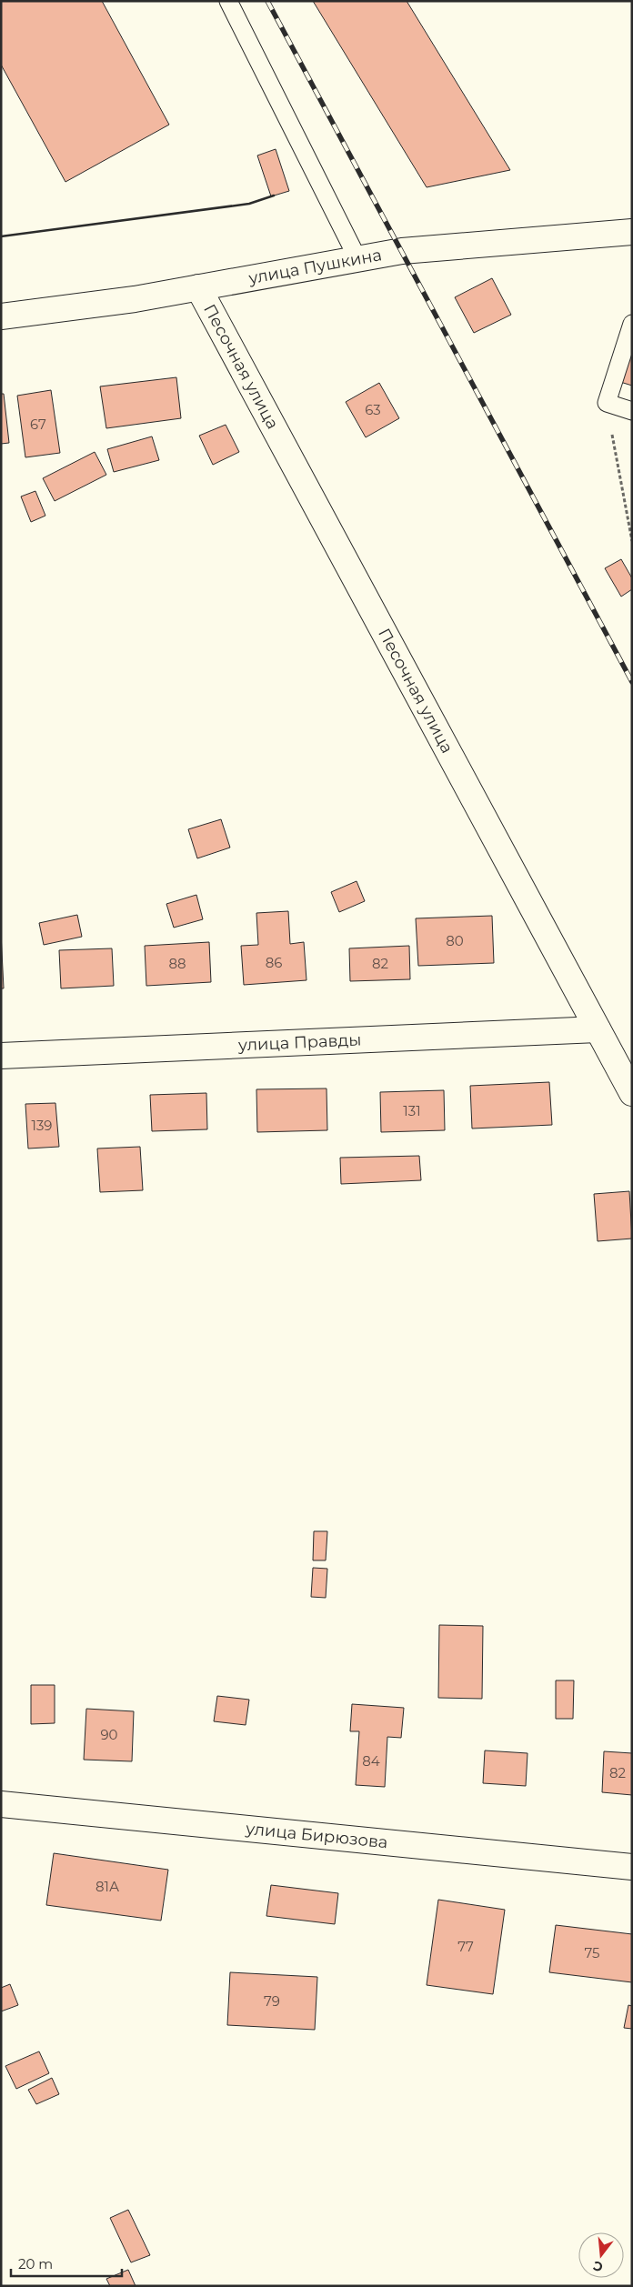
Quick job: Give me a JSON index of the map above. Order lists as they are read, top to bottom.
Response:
{
  "streets": {
    "street": [
      "улица Пушкина",
      "Песочная улица",
      "улица Правды",
      "улица Бирюзова"
    ]
  },
  "crossings": [
    ["улица Пушкина", "Песочная улица"],
    ["Песочная улица", "улица Правды"]
  ],
  "house_numbers": [
    "63",
    "67",
    "80",
    "86",
    "88",
    "82",
    "131",
    "139",
    "90",
    "84",
    "82",
    "81А",
    "77",
    "75",
    "79"
  ],
  "scale_bar": "20 m",
  "north": "bottom"
}
